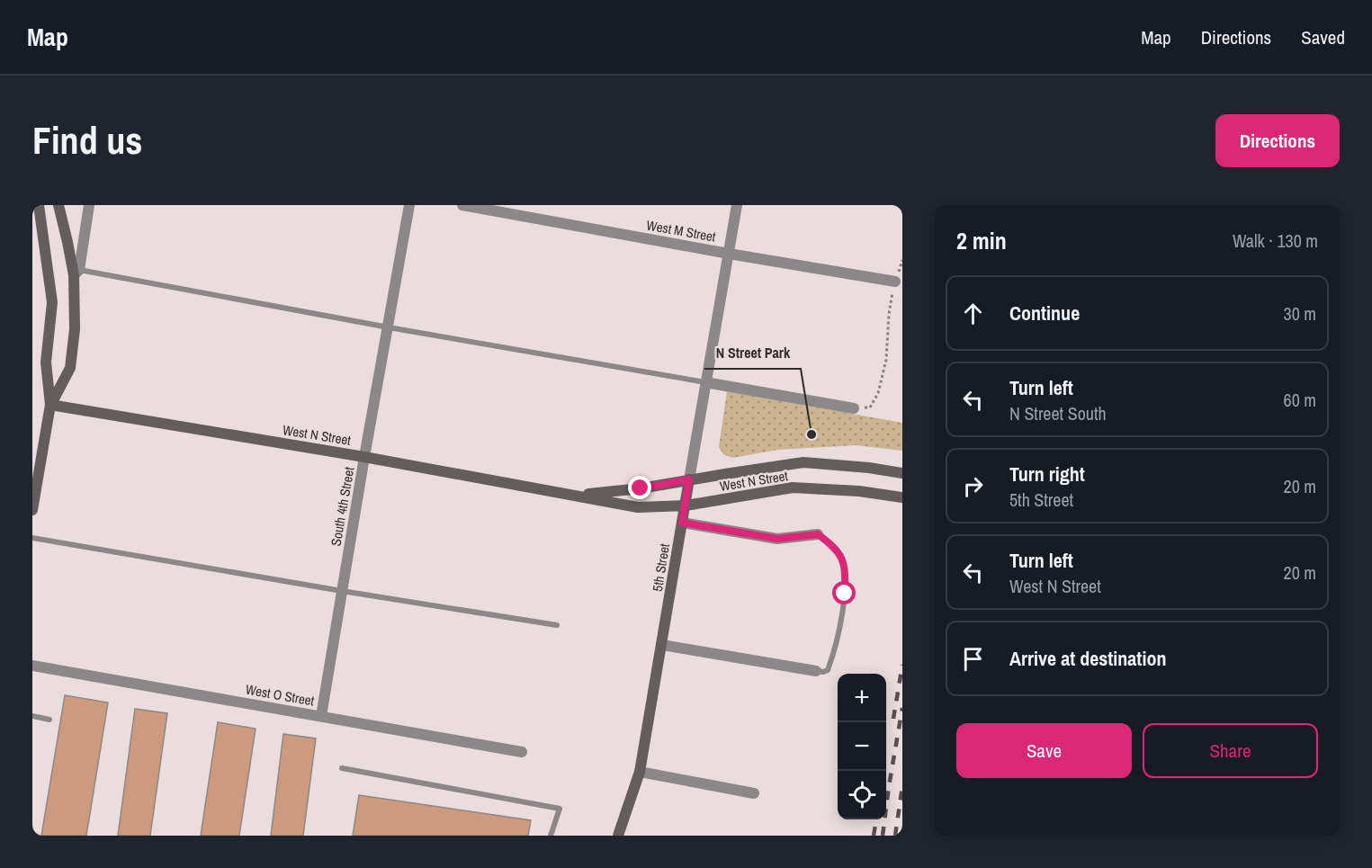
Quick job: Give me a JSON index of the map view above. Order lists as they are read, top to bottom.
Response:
{
  "streets": {
    "street": [
      "West M Street",
      "West N Street",
      "South 4th Street",
      "5th Street",
      "West O Street"
    ]
  },
  "crossings": [
    ["West M Street", "5th Street"],
    ["West N Street", "South 4th Street"],
    ["West N Street", "5th Street"],
    ["South 4th Street", "West O Street"]
  ],
  "places": ["N Street Park"],
  "page": {
    "header": "Map",
    "nav": ["Map", "Directions", "Saved"],
    "buttons": [
      "Directions",
      ["Save", "Share"]
    ],
    "title": "Find us",
    "heading": ["2 min", "Walk · 130 m"],
    "list": [
      ["Continue", "30 m"],
      ["Turn left", "N Street South", "60 m"],
      ["Turn right", "5th Street", "20 m"],
      ["Turn left", "West N Street", "20 m"],
      "Arrive at destination"
    ],
    "map_buttons": ["+", "−"]
  }
}
